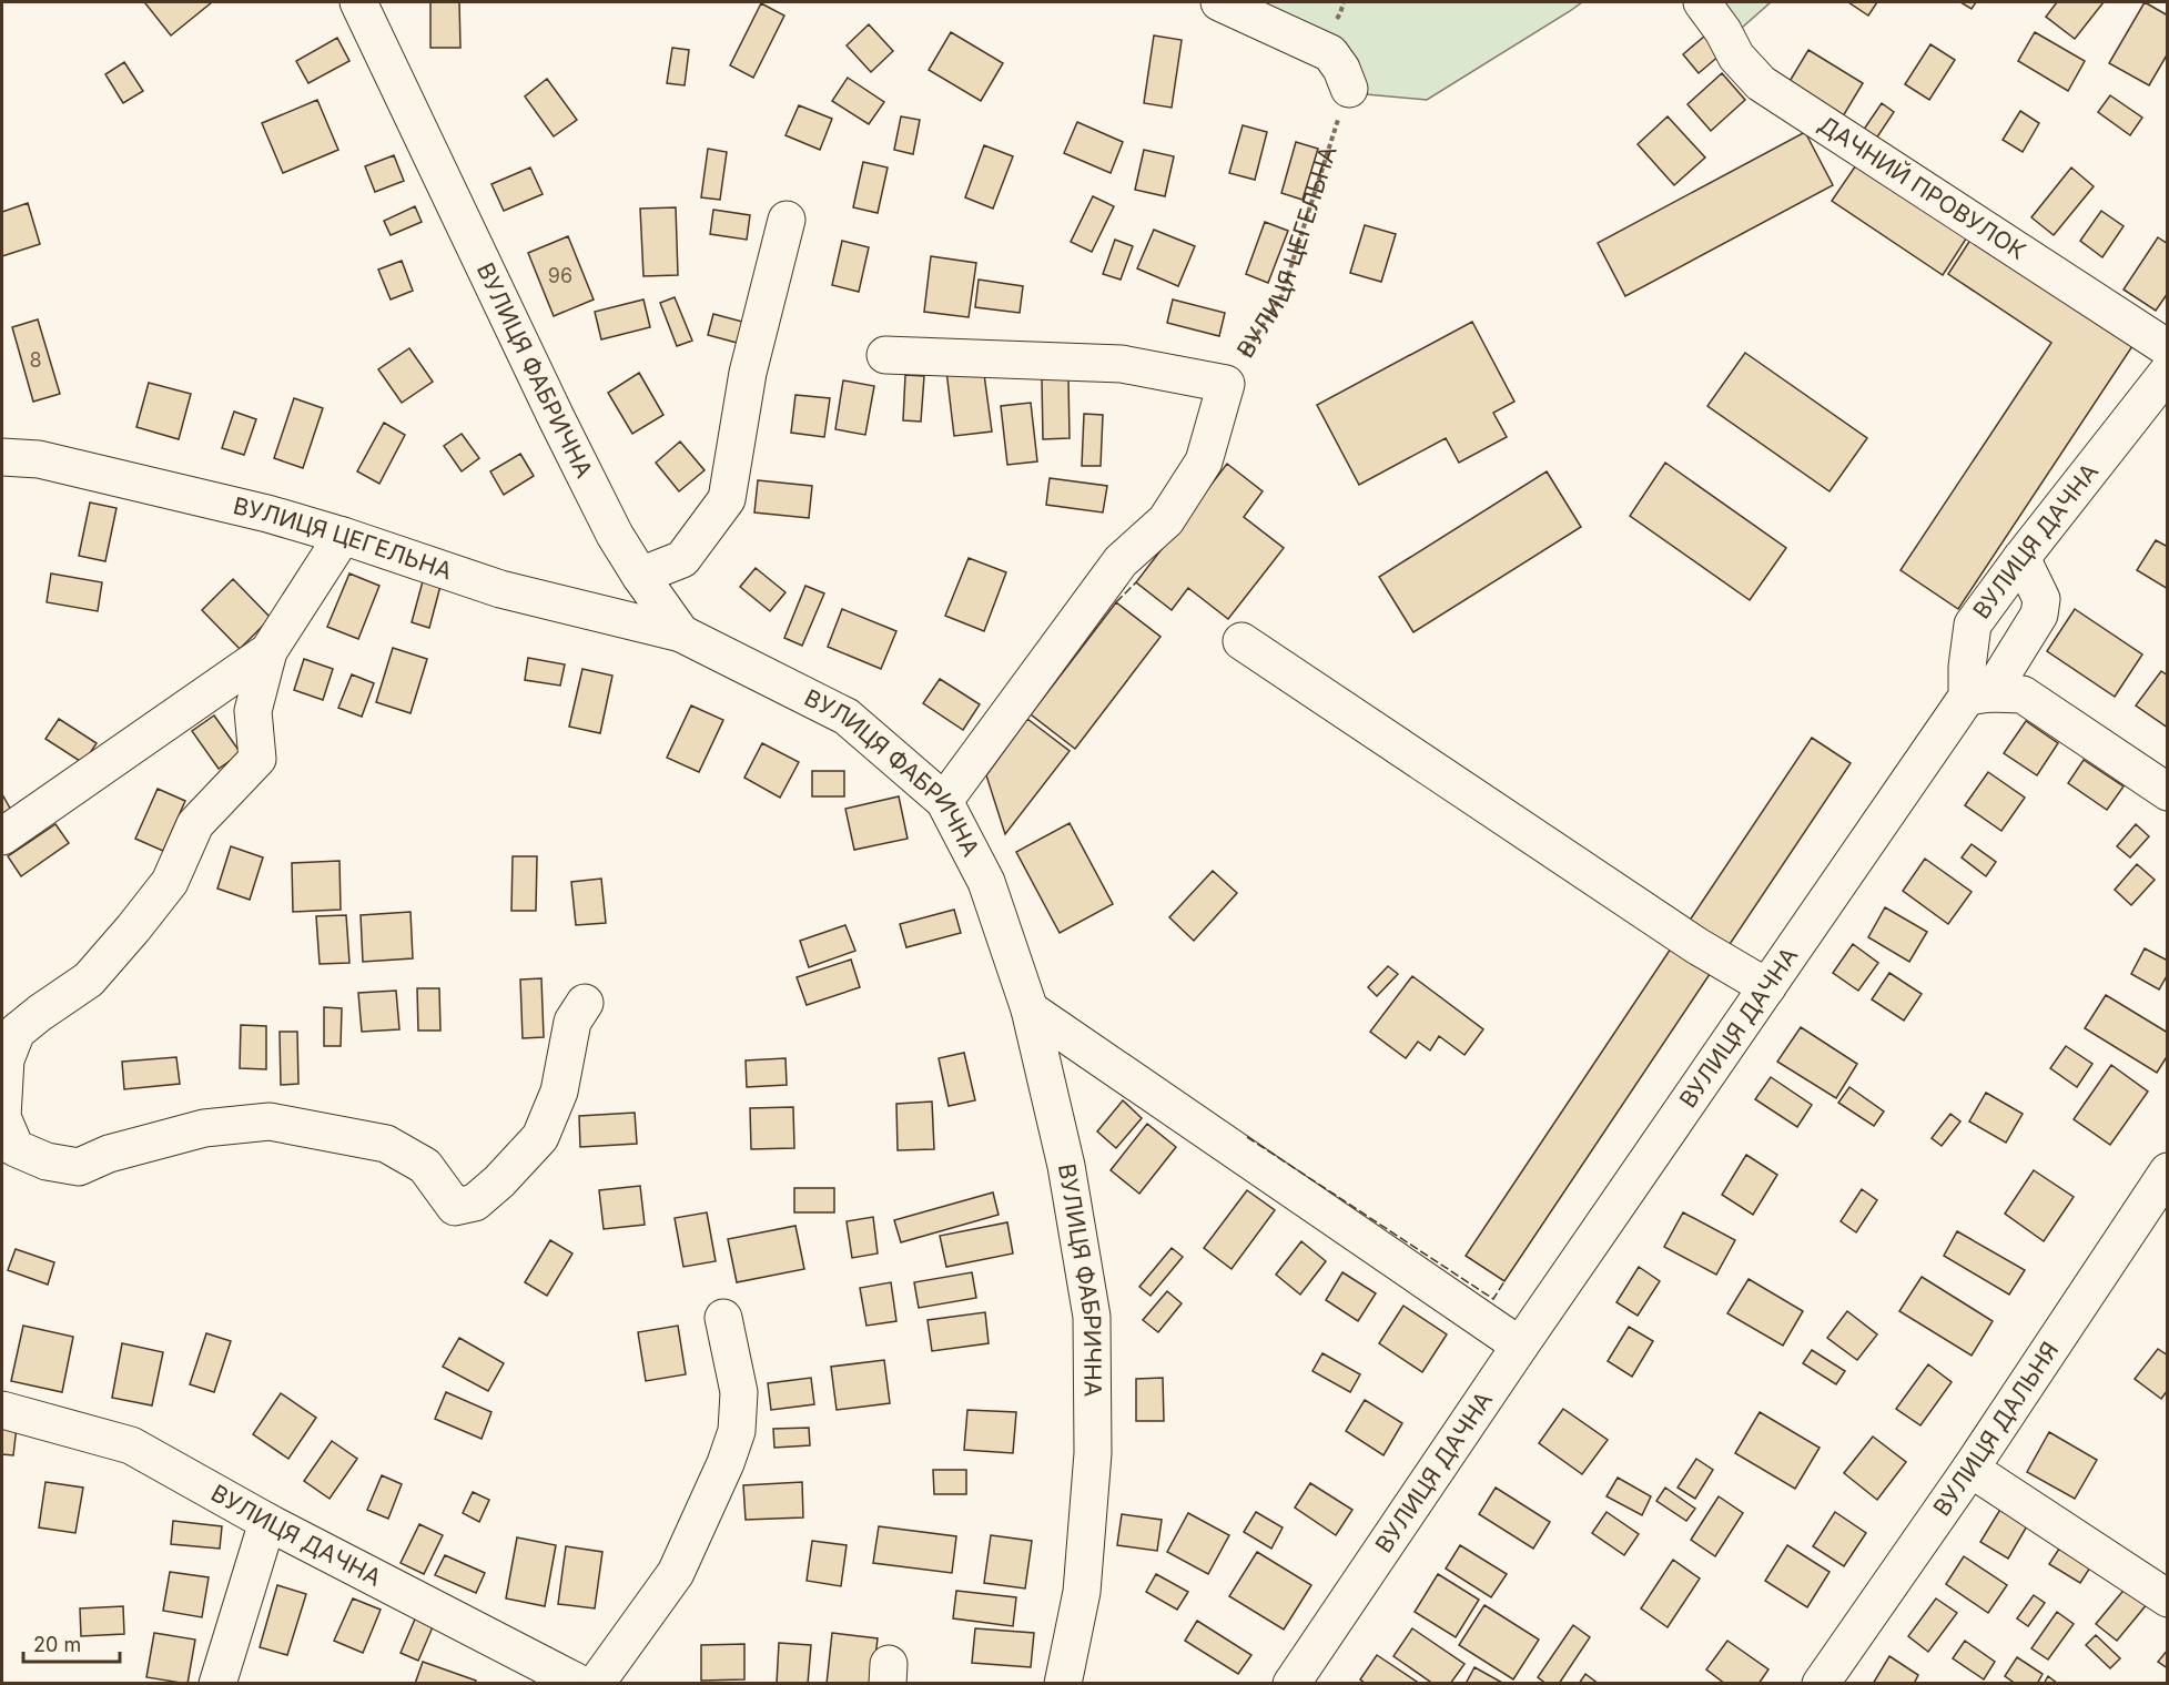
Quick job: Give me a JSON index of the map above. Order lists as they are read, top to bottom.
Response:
{
  "streets": {
    "street": [
      "ДАЧНИЙ ПРОВУЛОК",
      "ВУЛИЦЯ ЦЕГЕЛЬНА",
      "ВУЛИЦЯ ФАБРИЧНА",
      "ВУЛИЦЯ ДАЧНА",
      "ВУЛИЦЯ ДАЛЬНЯ"
    ]
  },
  "crossings": [
    ["ВУЛИЦЯ ЦЕГЕЛЬНА", "ВУЛИЦЯ ФАБРИЧНА"]
  ],
  "house_numbers": ["96", "8"],
  "scale_bar": "20 m"
}
